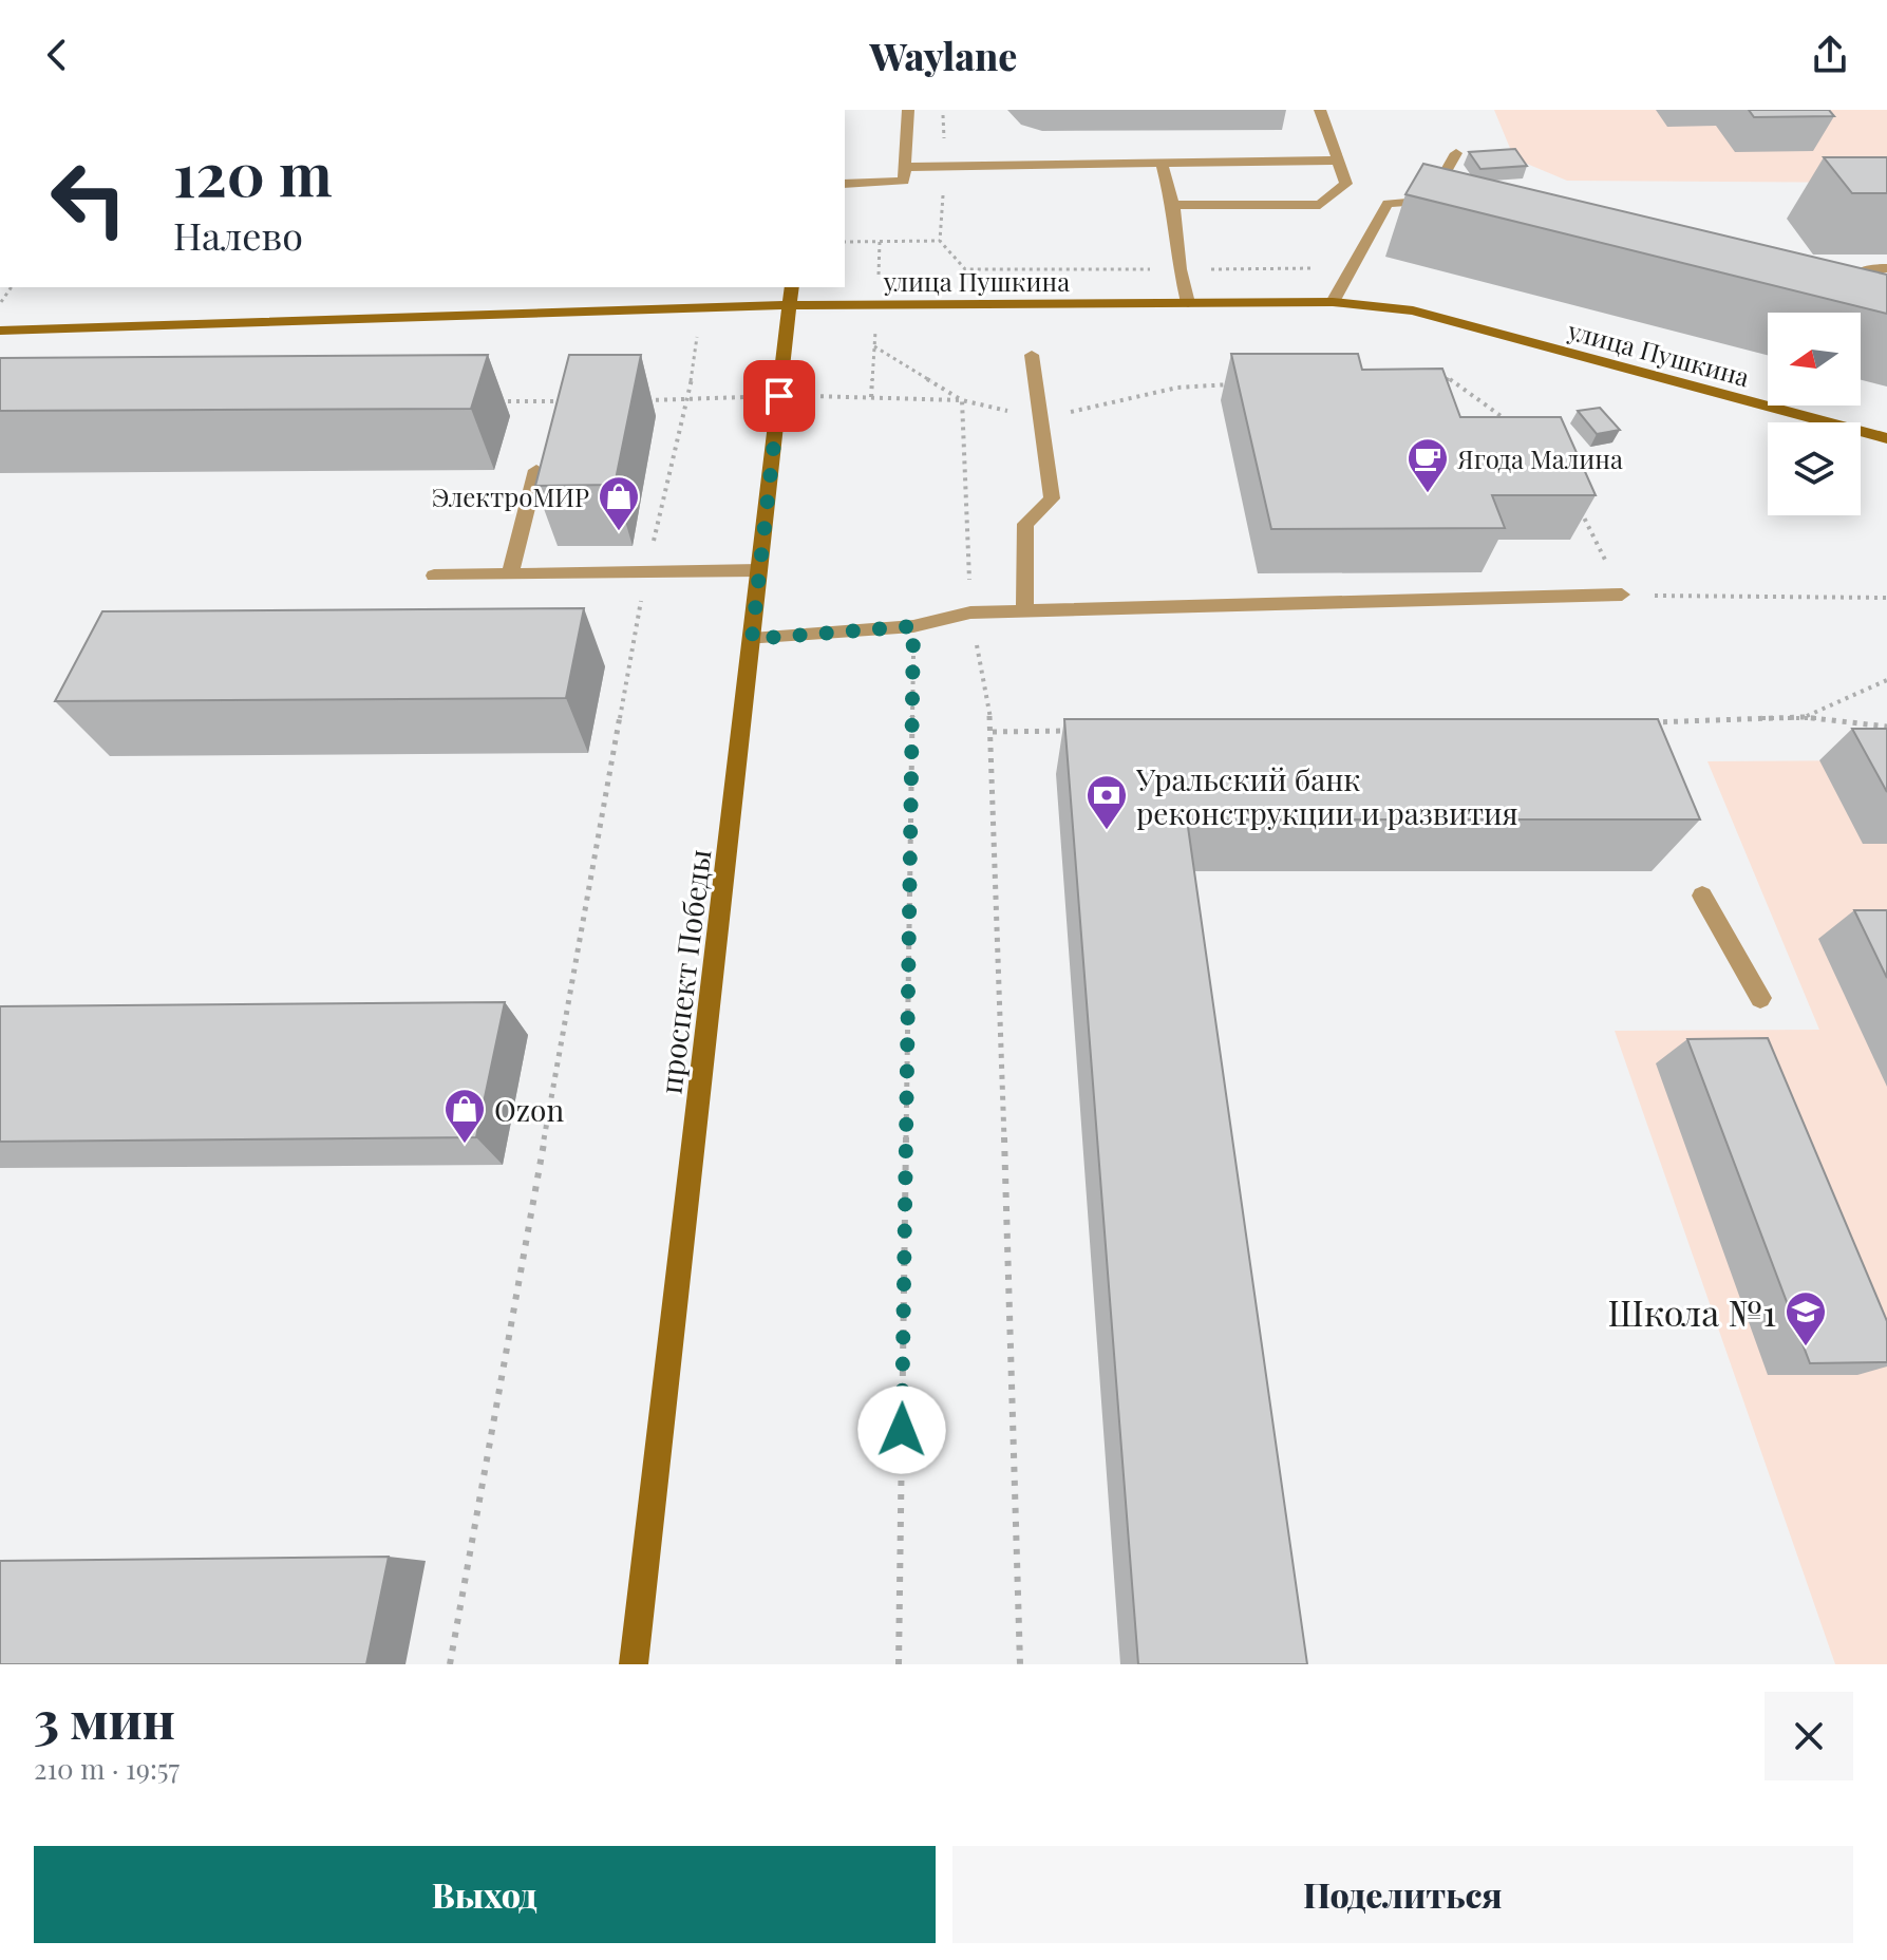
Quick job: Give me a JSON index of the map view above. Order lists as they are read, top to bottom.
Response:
{
  "streets": {
    "street": ["улица Пушкина", "проспект Победы"]
  },
  "crossings": [
    ["улица Пушкина", "проспект Победы"]
  ],
  "places": {
    "cafe": ["Ягода Малина"],
    "shop": ["ЭлектроМИР", "Ozon"],
    "bank": ["Уральский банк реконструкции и развития"],
    "school or university": ["Школа №1"]
  },
  "north": "left",
  "page": {
    "header": "Waylane",
    "turn": ["120 m", "Налево"],
    "heading": ["3 мин", "210 m · 19:57"],
    "buttons": ["Выход", "Поделиться"]
  }
}
